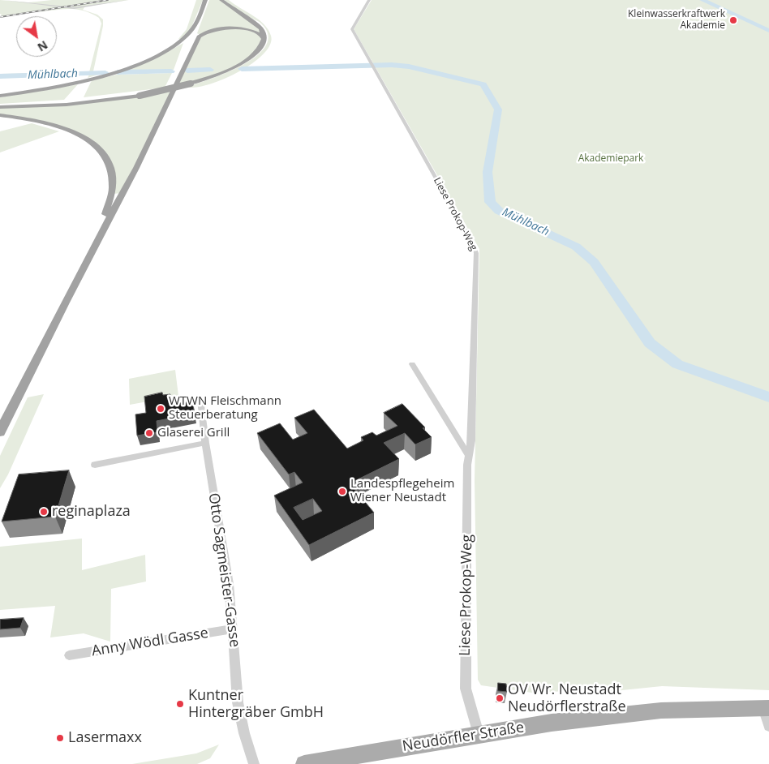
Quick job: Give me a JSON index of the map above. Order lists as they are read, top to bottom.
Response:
{
  "streets": {
    "main road": ["Neudörfler Straße"],
    "street": ["Liese Prokop-Weg", "Otto Sagmeister-Gasse", "Anny Wödl Gasse"]
  },
  "crossings": [
    ["Liese Prokop-Weg", "Neudörfler Straße"],
    ["Otto Sagmeister-Gasse", "Anny Wödl Gasse"]
  ],
  "water": ["Mühlbach"],
  "parks": ["Akademiepark"],
  "places": [
    "Kleinwasserkraftwerk Akademie",
    "WTWN Fleischmann Steuerberatung",
    "Glaserei Grill",
    "Landespflegeheim Wiener Neustadt",
    "reginaplaza",
    "OV Wr. Neustadt Neudörflerstraße",
    "Kuntner Hintergräber GmbH",
    "Lasermaxx"
  ],
  "north": "bottom right"
}
